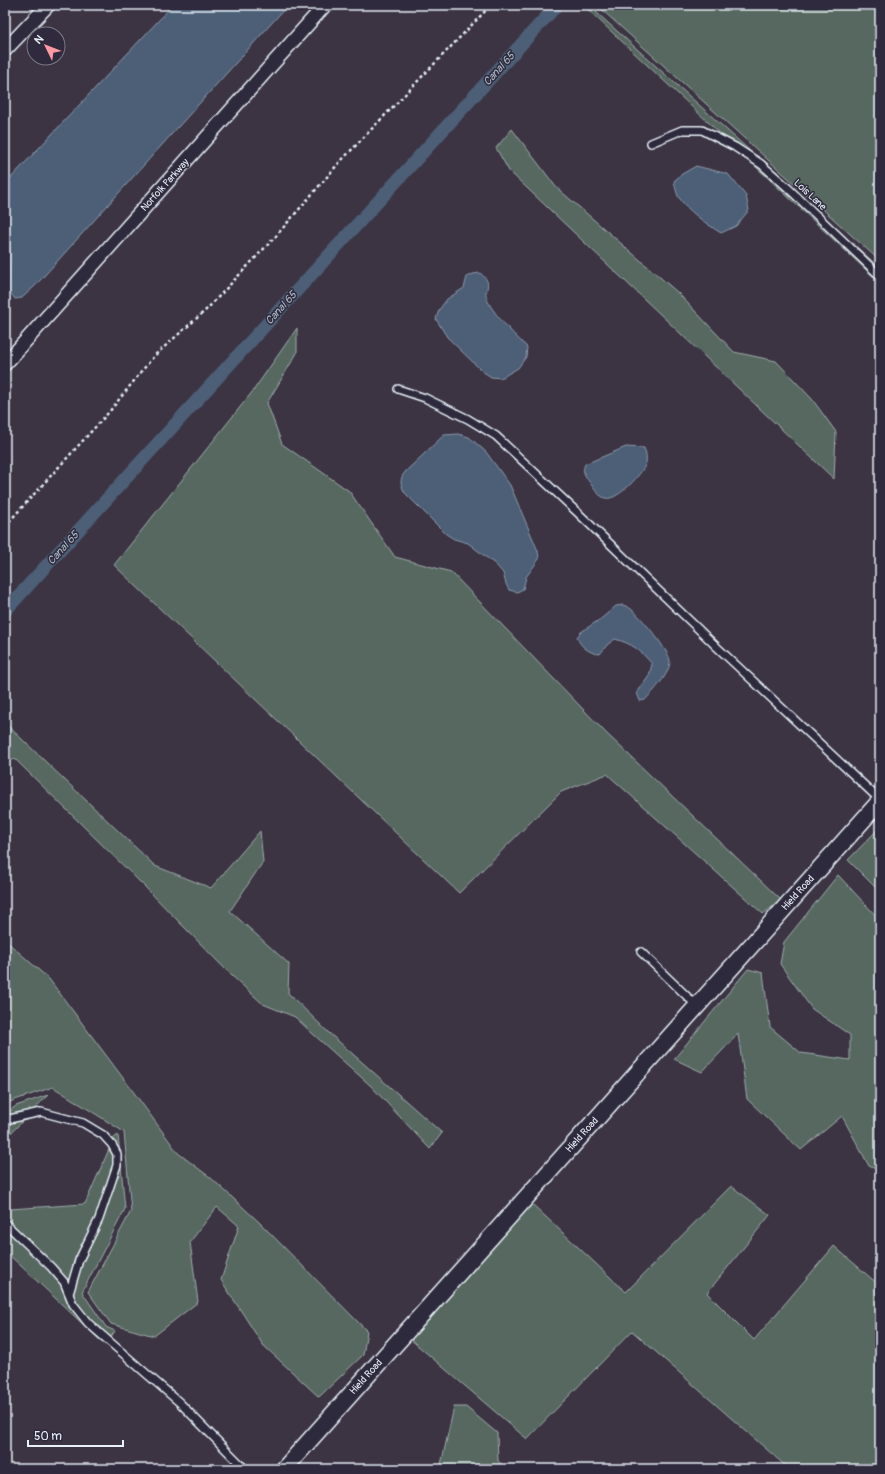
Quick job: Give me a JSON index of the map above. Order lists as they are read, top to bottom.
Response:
{
  "streets": {
    "street": ["Norfolk Parkway", "Hield Road"],
    "lane": ["Lois Lane"]
  },
  "water": ["Canal 65"],
  "scale_bar": "50 m",
  "north": "top left"
}
